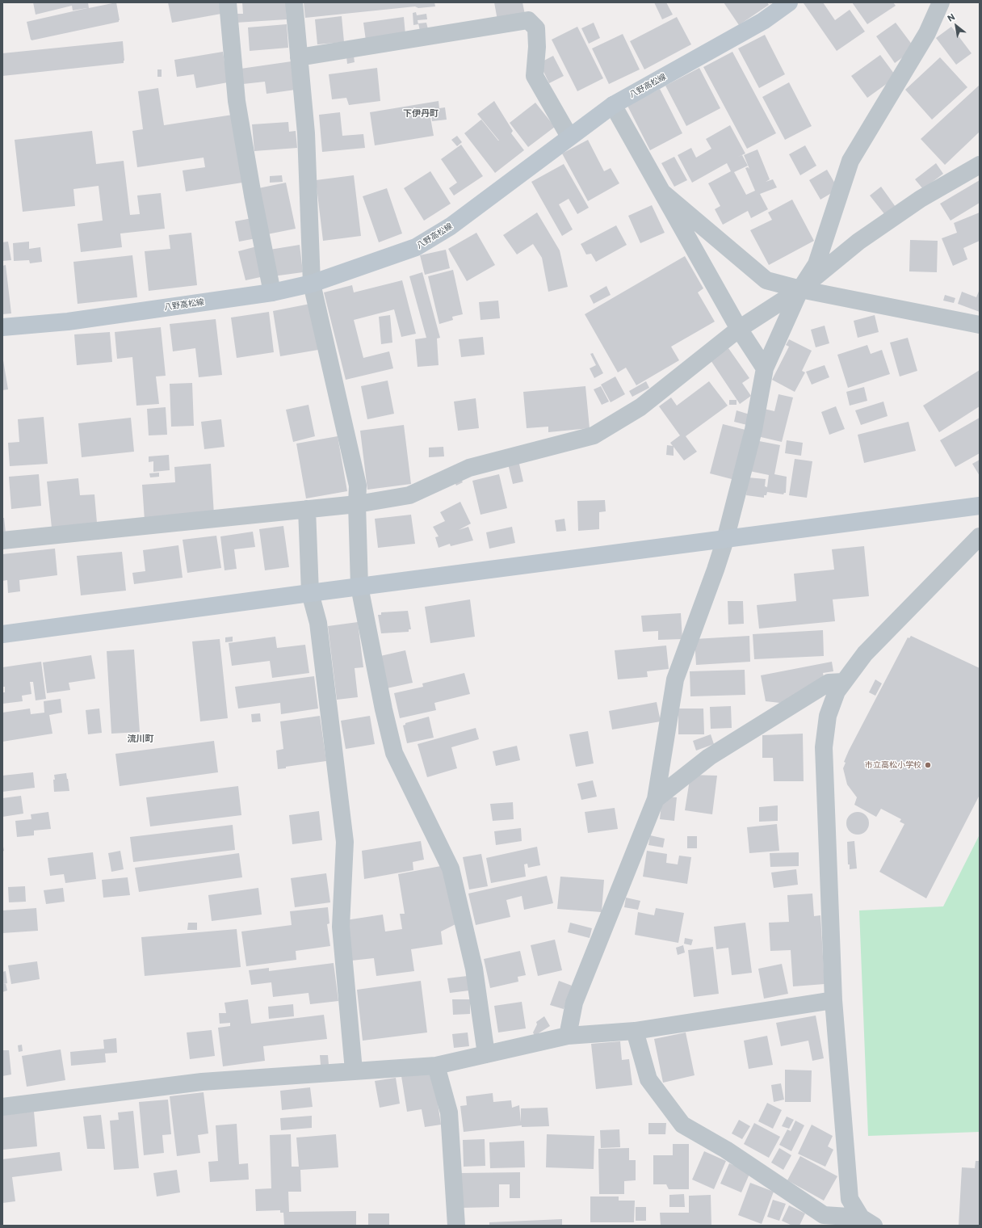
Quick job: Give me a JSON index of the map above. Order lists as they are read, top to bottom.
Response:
{
  "streets": {
    "street": ["八野高松線"]
  },
  "districts": ["下伊丹町", "流川町"],
  "places": ["市立高松小学校"],
  "north": "top left"
}
